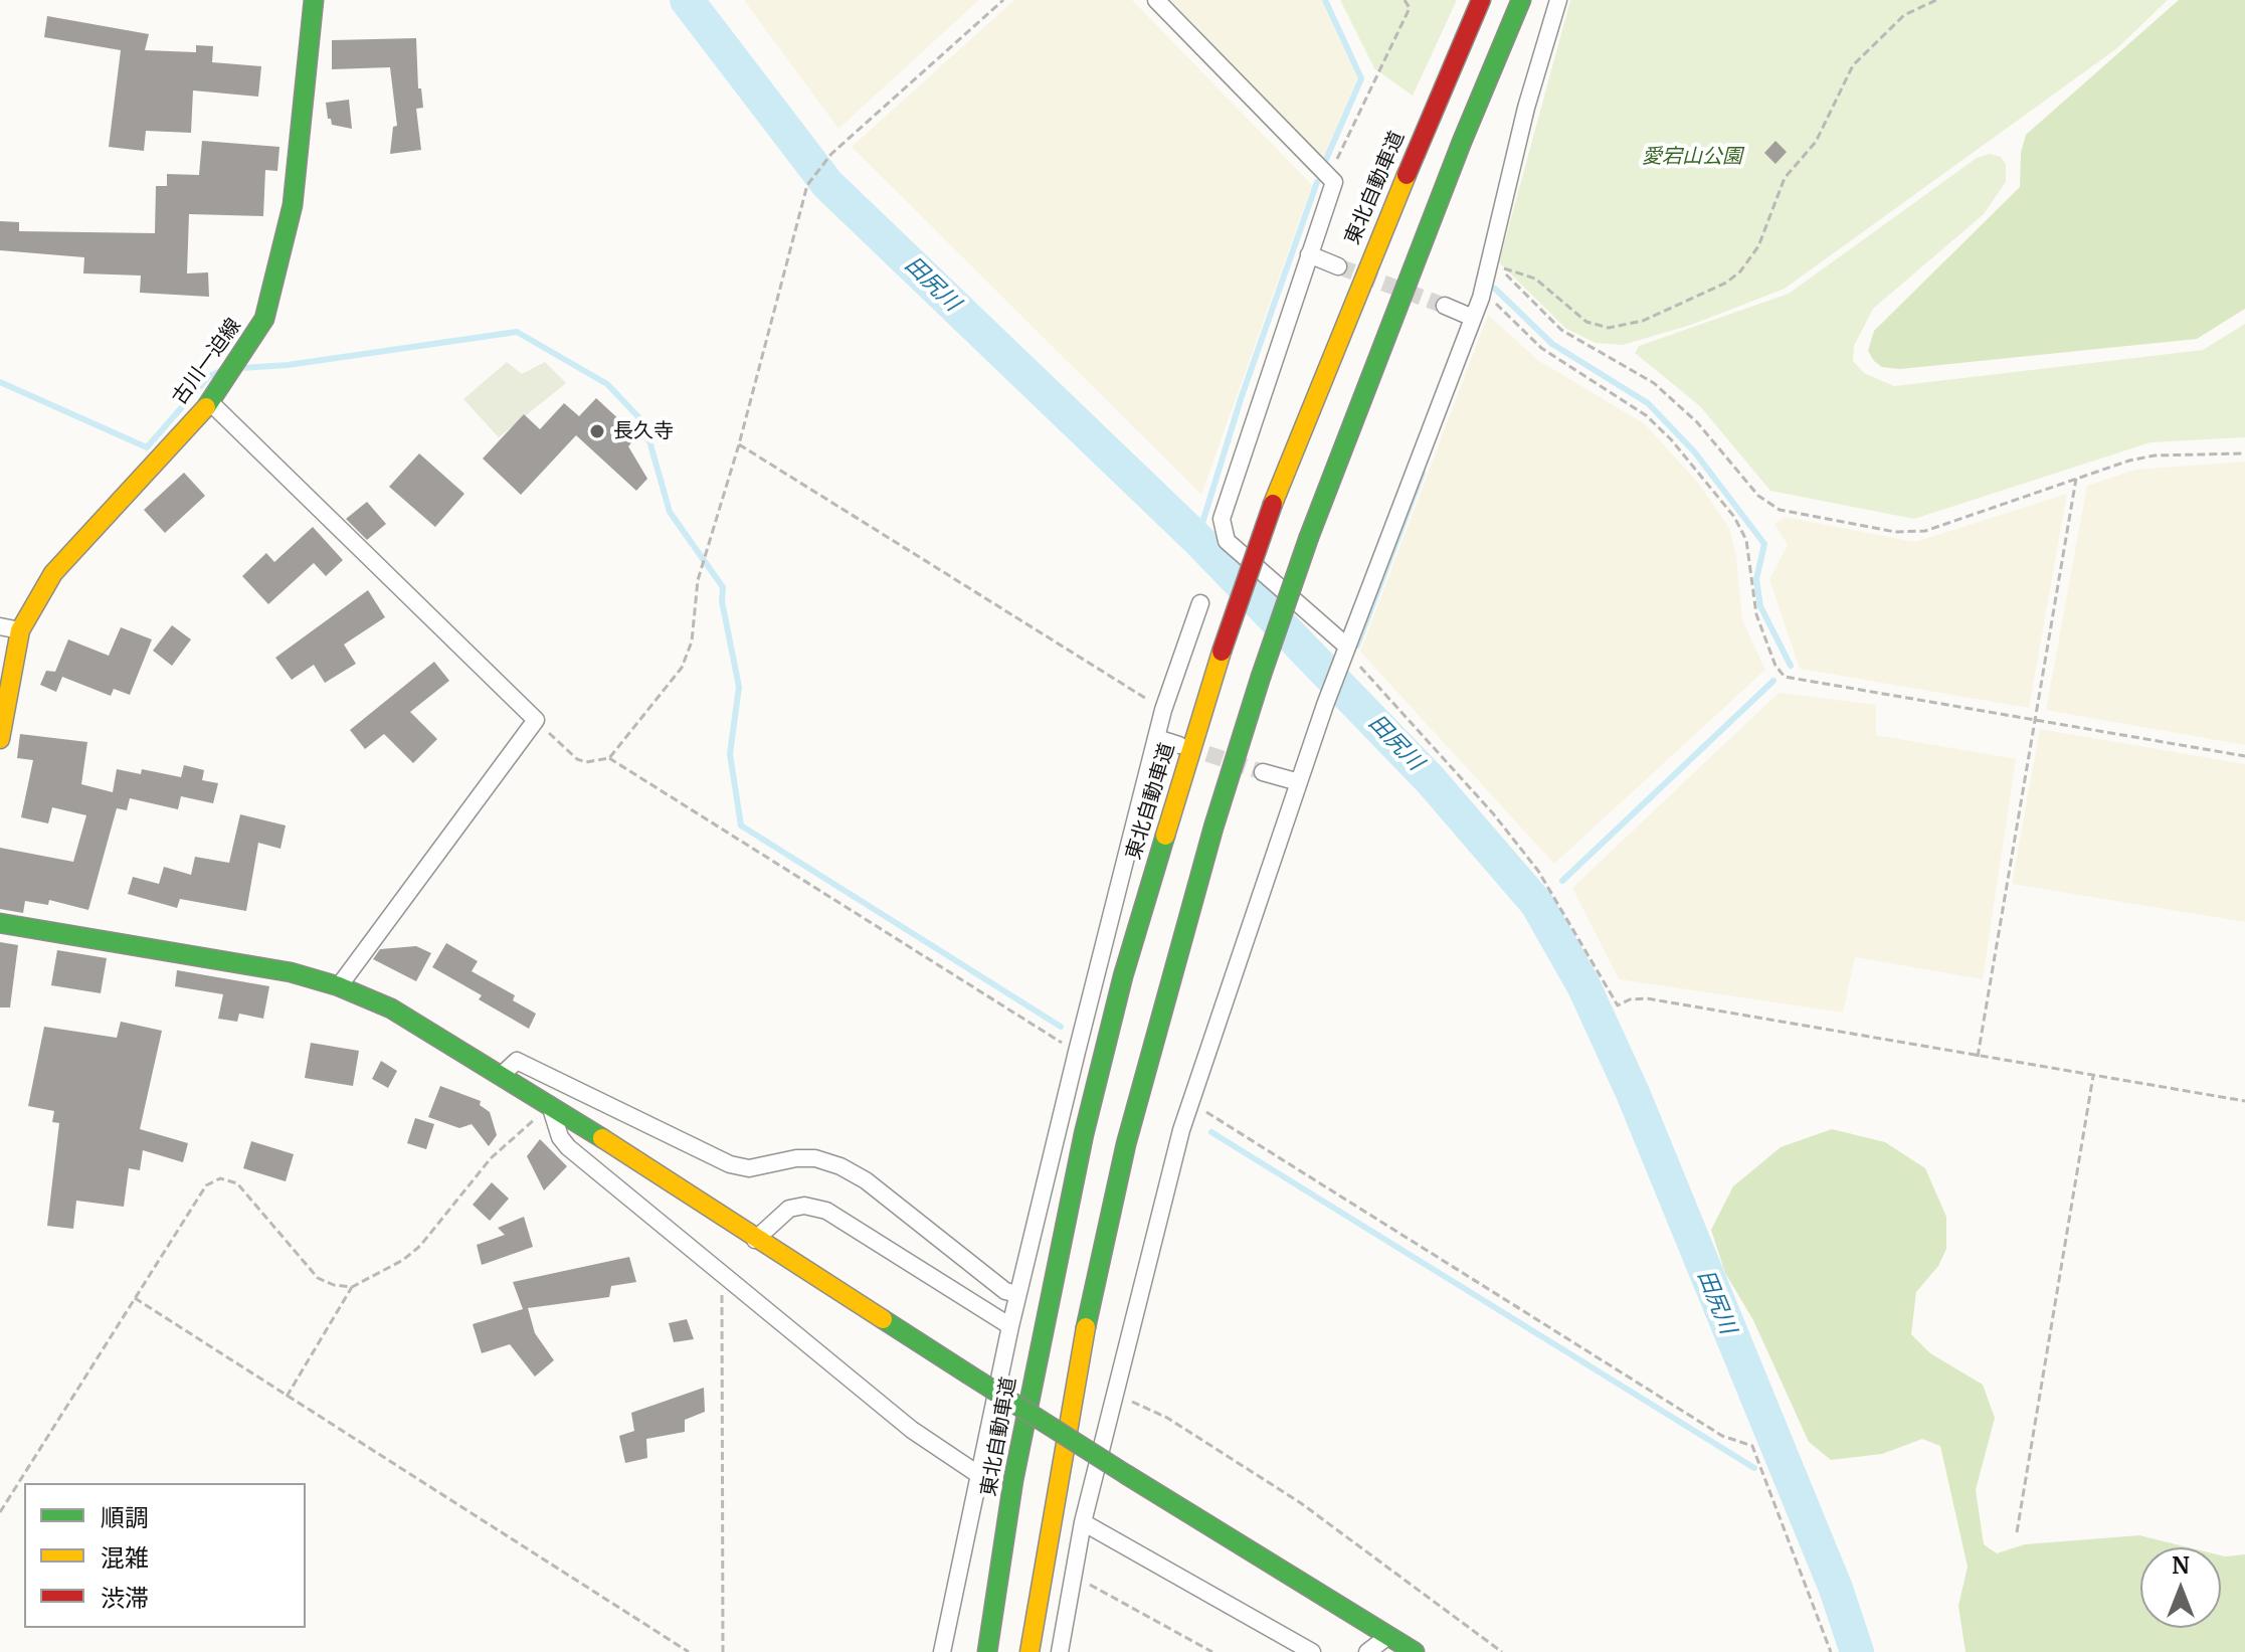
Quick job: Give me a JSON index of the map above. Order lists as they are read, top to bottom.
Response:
{
  "streets": {
    "main road": ["東北自動車道", "古川一迫線"]
  },
  "water": ["田尻川"],
  "parks": ["愛宕山公園"],
  "places": ["長久寺"],
  "legend": ["順調", "混雑", "渋滞"],
  "north": "top"
}
